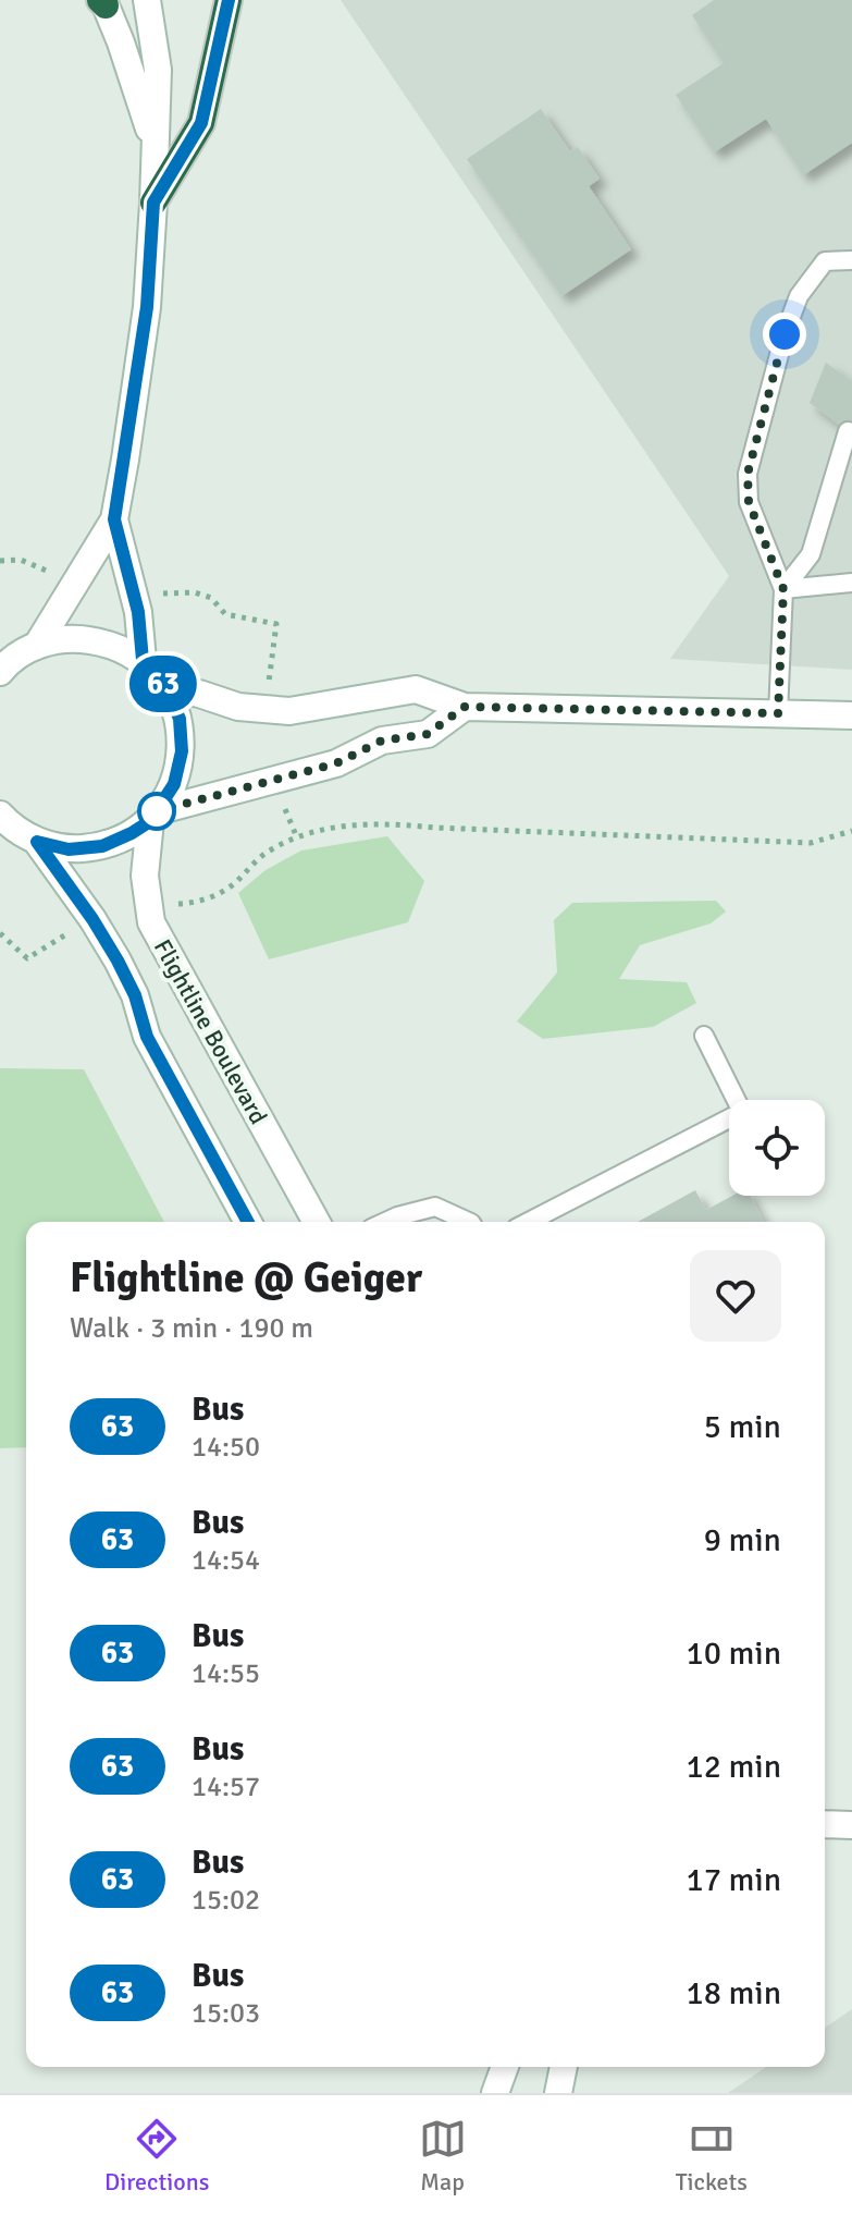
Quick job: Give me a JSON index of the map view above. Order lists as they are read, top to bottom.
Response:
{
  "streets": {
    "main road": ["Flightline Boulevard"]
  },
  "lines": ["bus line 63"],
  "page": {
    "on_map": "63",
    "heading": ["Flightline @ Geiger", "Walk · 3 min · 190 m"],
    "list": [
      {
        "mark": "63",
        "name": "Bus",
        "note": "14:50",
        "value": "5 min"
      },
      {
        "mark": "63",
        "name": "Bus",
        "note": "14:54",
        "value": "9 min"
      },
      {
        "mark": "63",
        "name": "Bus",
        "note": "14:55",
        "value": "10 min"
      },
      {
        "mark": "63",
        "name": "Bus",
        "note": "14:57",
        "value": "12 min"
      },
      {
        "mark": "63",
        "name": "Bus",
        "note": "15:02",
        "value": "17 min"
      },
      {
        "mark": "63",
        "name": "Bus",
        "note": "15:03",
        "value": "18 min"
      }
    ],
    "tabs": ["Directions", "Map", "Tickets"]
  }
}
